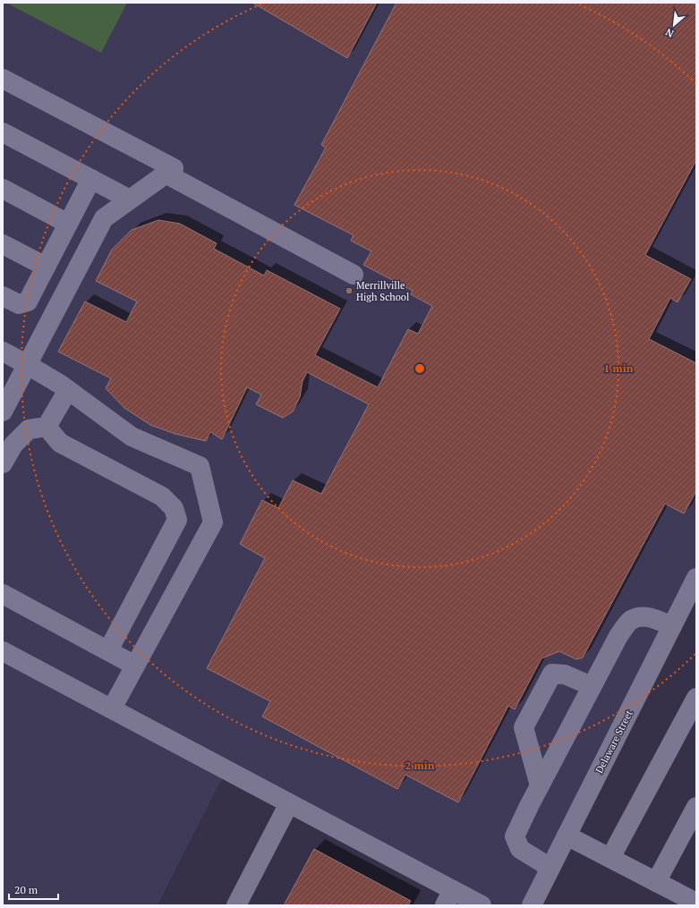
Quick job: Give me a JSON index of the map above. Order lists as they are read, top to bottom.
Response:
{
  "streets": {
    "street": ["Delaware Street"]
  },
  "places": ["Merrillville High School"],
  "scale_bar": "20 m",
  "north": "bottom left",
  "rings": ["1 min", "2 min"]
}
